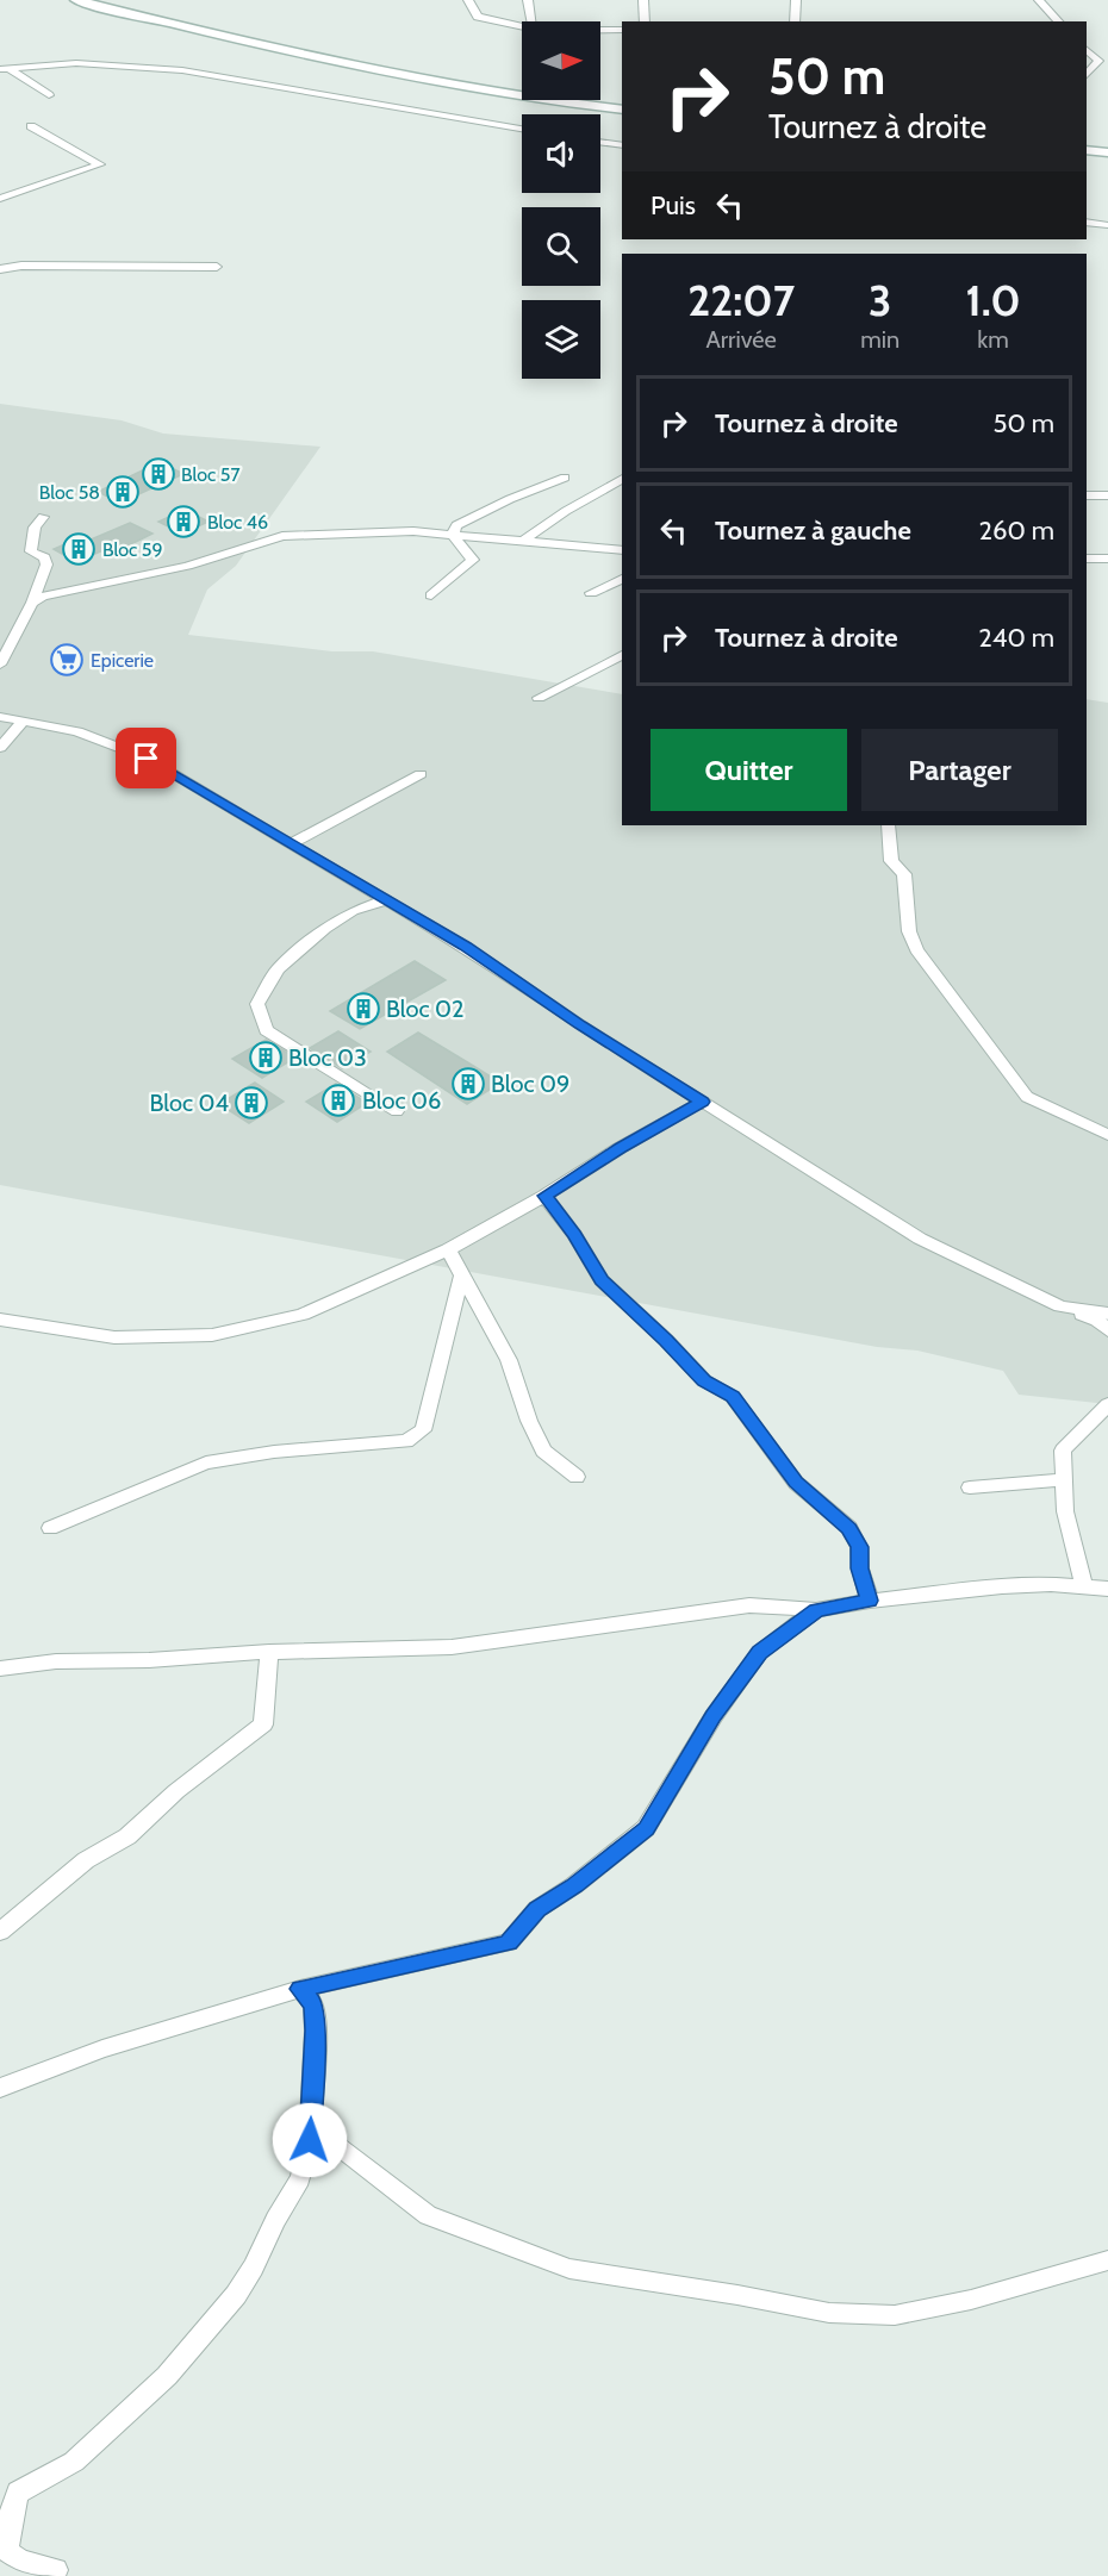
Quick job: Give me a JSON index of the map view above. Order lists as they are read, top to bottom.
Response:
{
  "places": {
    "building": [
      "Bloc 57",
      "Bloc 58",
      "Bloc 46",
      "Bloc 59",
      "Bloc 02",
      "Bloc 03",
      "Bloc 09",
      "Bloc 06",
      "Bloc 04"
    ],
    "supermarket": ["Epicerie"]
  },
  "north": "right",
  "page": {
    "turn": ["50 m", "Tournez à droite"],
    "then": "Puis",
    "eta": [
      "22:07",
      "Arrivée",
      "3",
      "min",
      "1.0",
      "km"
    ],
    "list": [
      {
        "name": "Tournez à droite",
        "value": "50 m"
      },
      {
        "name": "Tournez à gauche",
        "value": "260 m"
      },
      {
        "name": "Tournez à droite",
        "value": "240 m"
      }
    ],
    "buttons": ["Quitter", "Partager"]
  }
}
